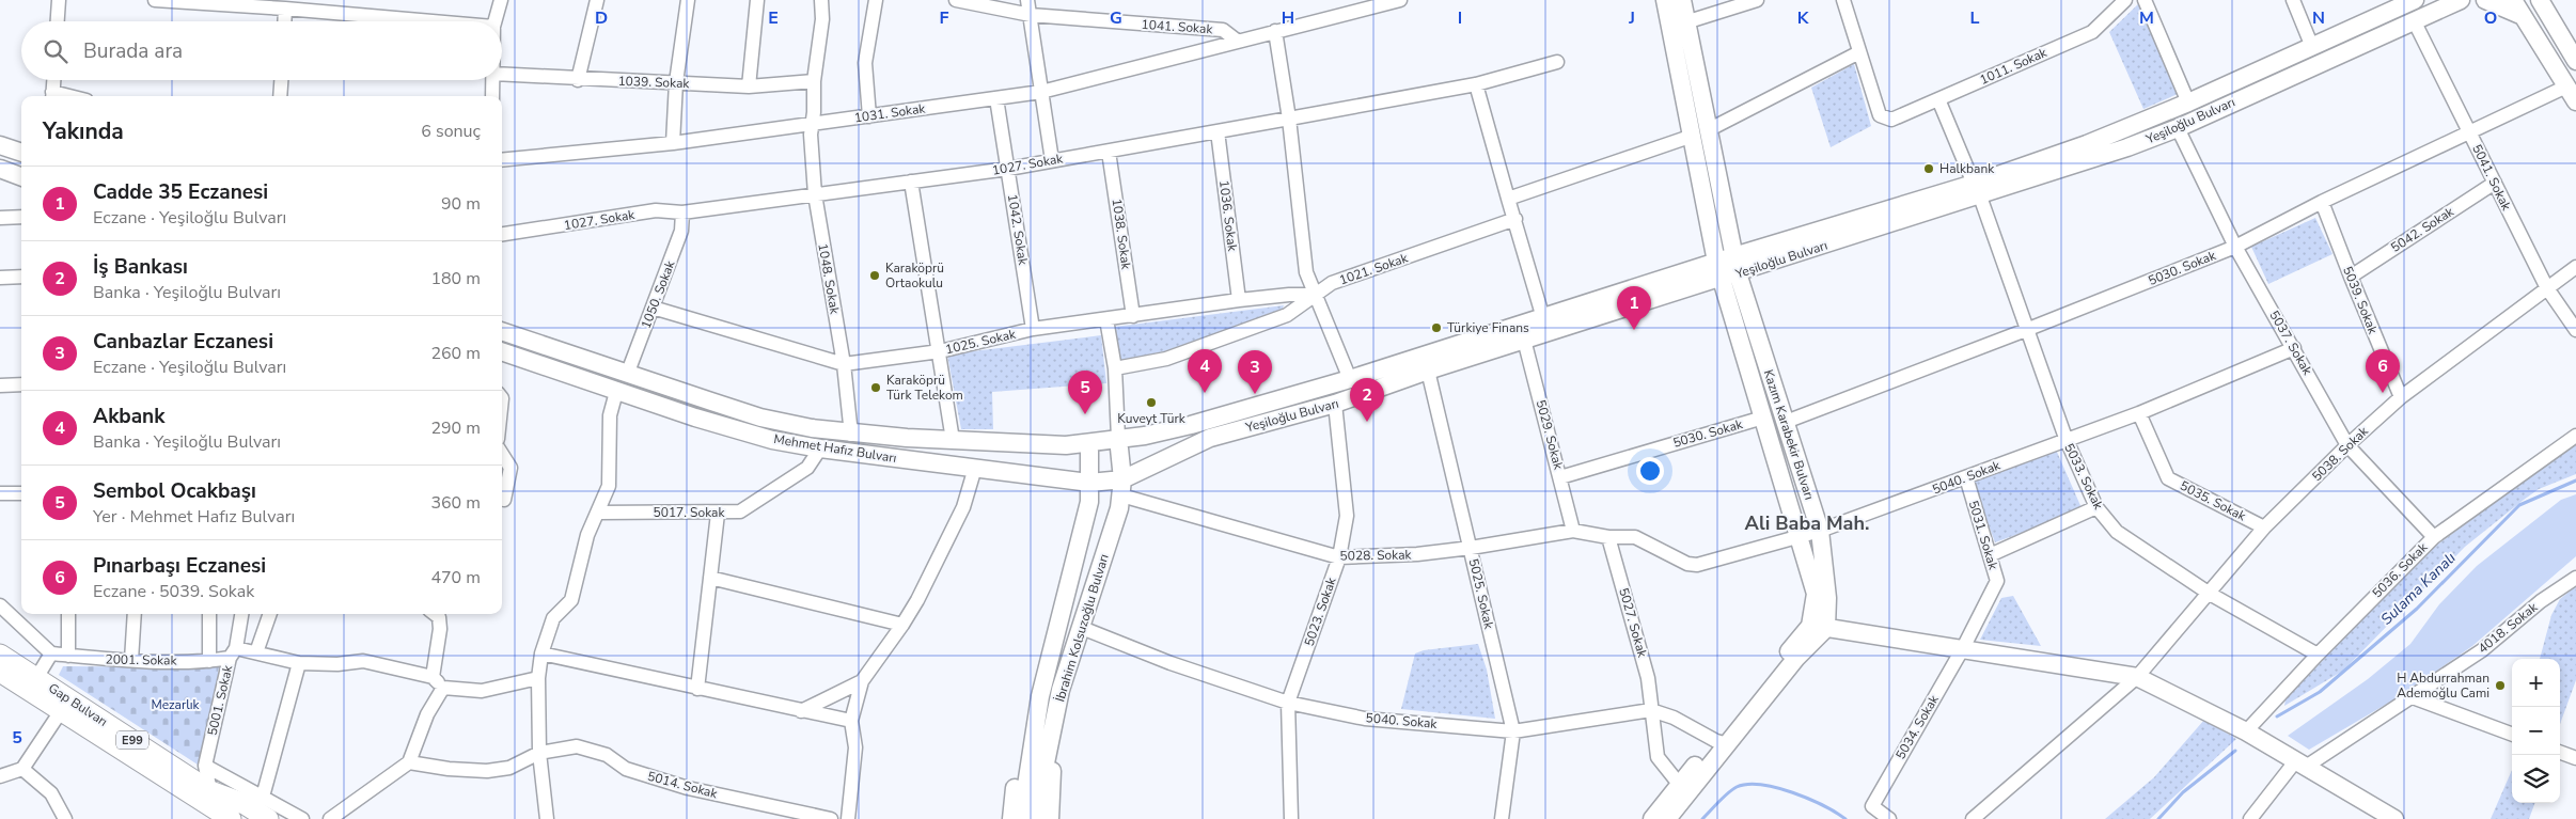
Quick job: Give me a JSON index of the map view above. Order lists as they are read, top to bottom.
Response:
{
  "streets": {
    "highway": ["Gap Bulvarı", "E99"],
    "main road": [
      "Yeşiloğlu Bulvarı",
      "Kazım Karabekir Bulvarı",
      "Mehmet Hafız Bulvarı",
      "İbrahim Kolsuzoğlu Bulvarı"
    ],
    "street": [
      "1041. Sokak",
      "1011. Sokak",
      "1039. Sokak",
      "1031. Sokak",
      "1027. Sokak",
      "5041. Sokak",
      "1036. Sokak",
      "1042. Sokak",
      "5042. Sokak",
      "1038. Sokak",
      "5030. Sokak",
      "1021. Sokak",
      "1048. Sokak",
      "1050. Sokak",
      "5039. Sokak",
      "1025. Sokak",
      "5037. Sokak",
      "5029. Sokak",
      "5038. Sokak",
      "5033. Sokak",
      "5040. Sokak",
      "5035. Sokak",
      "5017. Sokak",
      "5031. Sokak",
      "5028. Sokak",
      "5036. Sokak",
      "5025. Sokak",
      "5023. Sokak",
      "5027. Sokak",
      "4018. Sokak",
      "2001. Sokak",
      "5001. Sokak",
      "5034. Sokak",
      "5014. Sokak"
    ]
  },
  "crossings": [
    ["1041. Sokak", "1031. Sokak"],
    ["1011. Sokak", "5033. Sokak"],
    ["1039. Sokak", "1048. Sokak"],
    ["1031. Sokak", "1042. Sokak"],
    ["1031. Sokak", "1048. Sokak"],
    ["Yeşiloğlu Bulvarı", "5041. Sokak"],
    ["Yeşiloğlu Bulvarı", "5037. Sokak"],
    ["Yeşiloğlu Bulvarı", "5029. Sokak"],
    ["Yeşiloğlu Bulvarı", "Kazım Karabekir Bulvarı"],
    ["Yeşiloğlu Bulvarı", "Mehmet Hafız Bulvarı"],
    ["Yeşiloğlu Bulvarı", "5033. Sokak"],
    ["Yeşiloğlu Bulvarı", "5028. Sokak"],
    ["Yeşiloğlu Bulvarı", "5025. Sokak"],
    ["Yeşiloğlu Bulvarı", "5023. Sokak"],
    ["Yeşiloğlu Bulvarı", "İbrahim Kolsuzoğlu Bulvarı"],
    ["1027. Sokak", "1036. Sokak"],
    ["1027. Sokak", "1042. Sokak"],
    ["1027. Sokak", "1038. Sokak"],
    ["1027. Sokak", "1048. Sokak"],
    ["1027. Sokak", "1050. Sokak"],
    ["5041. Sokak", "5042. Sokak"],
    ["5041. Sokak", "5030. Sokak"],
    ["5041. Sokak", "5038. Sokak"],
    ["1036. Sokak", "1025. Sokak"],
    ["1042. Sokak", "1025. Sokak"],
    ["5042. Sokak", "5039. Sokak"],
    ["1038. Sokak", "1025. Sokak"],
    ["5030. Sokak", "5039. Sokak"],
    ["5030. Sokak", "5037. Sokak"],
    ["5030. Sokak", "5029. Sokak"],
    ["5030. Sokak", "Kazım Karabekir Bulvarı"],
    ["5030. Sokak", "5033. Sokak"],
    ["1021. Sokak", "1025. Sokak"],
    ["1048. Sokak", "1025. Sokak"],
    ["1048. Sokak", "Mehmet Hafız Bulvarı"],
    ["1050. Sokak", "1025. Sokak"],
    ["1050. Sokak", "Mehmet Hafız Bulvarı"],
    ["5039. Sokak", "5038. Sokak"],
    ["5037. Sokak", "5038. Sokak"],
    ["5037. Sokak", "5040. Sokak"],
    ["5037. Sokak", "5036. Sokak"],
    ["5029. Sokak", "5028. Sokak"],
    ["Kazım Karabekir Bulvarı", "5040. Sokak"],
    ["Kazım Karabekir Bulvarı", "5027. Sokak"],
    ["Mehmet Hafız Bulvarı", "5017. Sokak"],
    ["Mehmet Hafız Bulvarı", "İbrahim Kolsuzoğlu Bulvarı"],
    ["5038. Sokak", "5033. Sokak"],
    ["5038. Sokak", "5035. Sokak"],
    ["5033. Sokak", "5040. Sokak"],
    ["5033. Sokak", "5036. Sokak"],
    ["5040. Sokak", "5035. Sokak"],
    ["5040. Sokak", "5031. Sokak"],
    ["5040. Sokak", "5028. Sokak"],
    ["5040. Sokak", "5025. Sokak"],
    ["5040. Sokak", "5023. Sokak"],
    ["5040. Sokak", "5027. Sokak"],
    ["5040. Sokak", "İbrahim Kolsuzoğlu Bulvarı"],
    ["5031. Sokak", "5034. Sokak"],
    ["5028. Sokak", "5025. Sokak"],
    ["5028. Sokak", "5023. Sokak"],
    ["5028. Sokak", "5027. Sokak"],
    ["5028. Sokak", "İbrahim Kolsuzoğlu Bulvarı"],
    ["2001. Sokak", "5001. Sokak"],
    ["5001. Sokak", "Gap Bulvarı"]
  ],
  "districts": ["Ali Baba Mah."],
  "water": ["Sulama Kanalı"],
  "parks": ["Mezarlık"],
  "places": [
    "Halkbank",
    "Karaköprü Ortaokulu",
    "Türkiye Finans",
    "Karaköprü Türk Telekom",
    "Kuveyt Türk",
    "H Abdurrahman Ademoğlu Cami"
  ],
  "page": {
    "search": "Burada ara",
    "heading": ["Yakında", "6 sonuç"],
    "list": [
      {
        "mark": "1",
        "name": "Cadde 35 Eczanesi",
        "note": "Eczane · Yeşiloğlu Bulvarı",
        "value": "90 m"
      },
      {
        "mark": "2",
        "name": "İş Bankası",
        "note": "Banka · Yeşiloğlu Bulvarı",
        "value": "180 m"
      },
      {
        "mark": "3",
        "name": "Canbazlar Eczanesi",
        "note": "Eczane · Yeşiloğlu Bulvarı",
        "value": "260 m"
      },
      {
        "mark": "4",
        "name": "Akbank",
        "note": "Banka · Yeşiloğlu Bulvarı",
        "value": "290 m"
      },
      {
        "mark": "5",
        "name": "Sembol Ocakbaşı",
        "note": "Yer · Mehmet Hafız Bulvarı",
        "value": "360 m"
      },
      {
        "mark": "6",
        "name": "Pınarbaşı Eczanesi",
        "note": "Eczane · 5039. Sokak",
        "value": "470 m"
      }
    ],
    "pins": [
      "1",
      "4",
      "6",
      "3",
      "5",
      "2"
    ],
    "map_buttons": ["+", "−"]
  },
  "grid": {
    "columns": [
      "D",
      "E",
      "F",
      "G",
      "H",
      "I",
      "J",
      "K",
      "L",
      "M",
      "N",
      "O"
    ],
    "rows": ["5"]
  }
}
